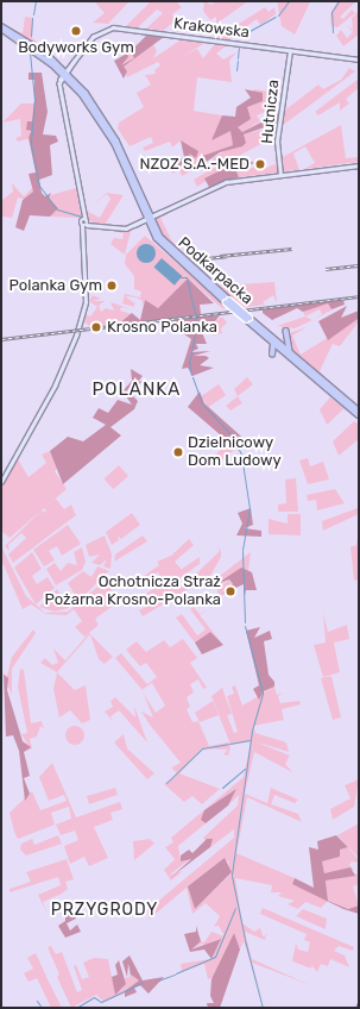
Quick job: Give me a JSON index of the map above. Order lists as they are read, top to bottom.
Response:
{
  "streets": {
    "main road": ["Podkarpacka"],
    "street": ["Krakowska", "Hutnicza"]
  },
  "crossings": [
    ["Krakowska", "Hutnicza"],
    ["Krakowska", "Podkarpacka"]
  ],
  "districts": ["POLANKA", "PRZYGRODY"],
  "places": [
    "Bodyworks Gym",
    "NZOZ S.A.-MED",
    "Polanka Gym",
    "Krosno Polanka",
    "Dzielnicowy Dom Ludowy",
    "Ochotnicza Straż Pożarna Krosno-Polanka"
  ]
}
